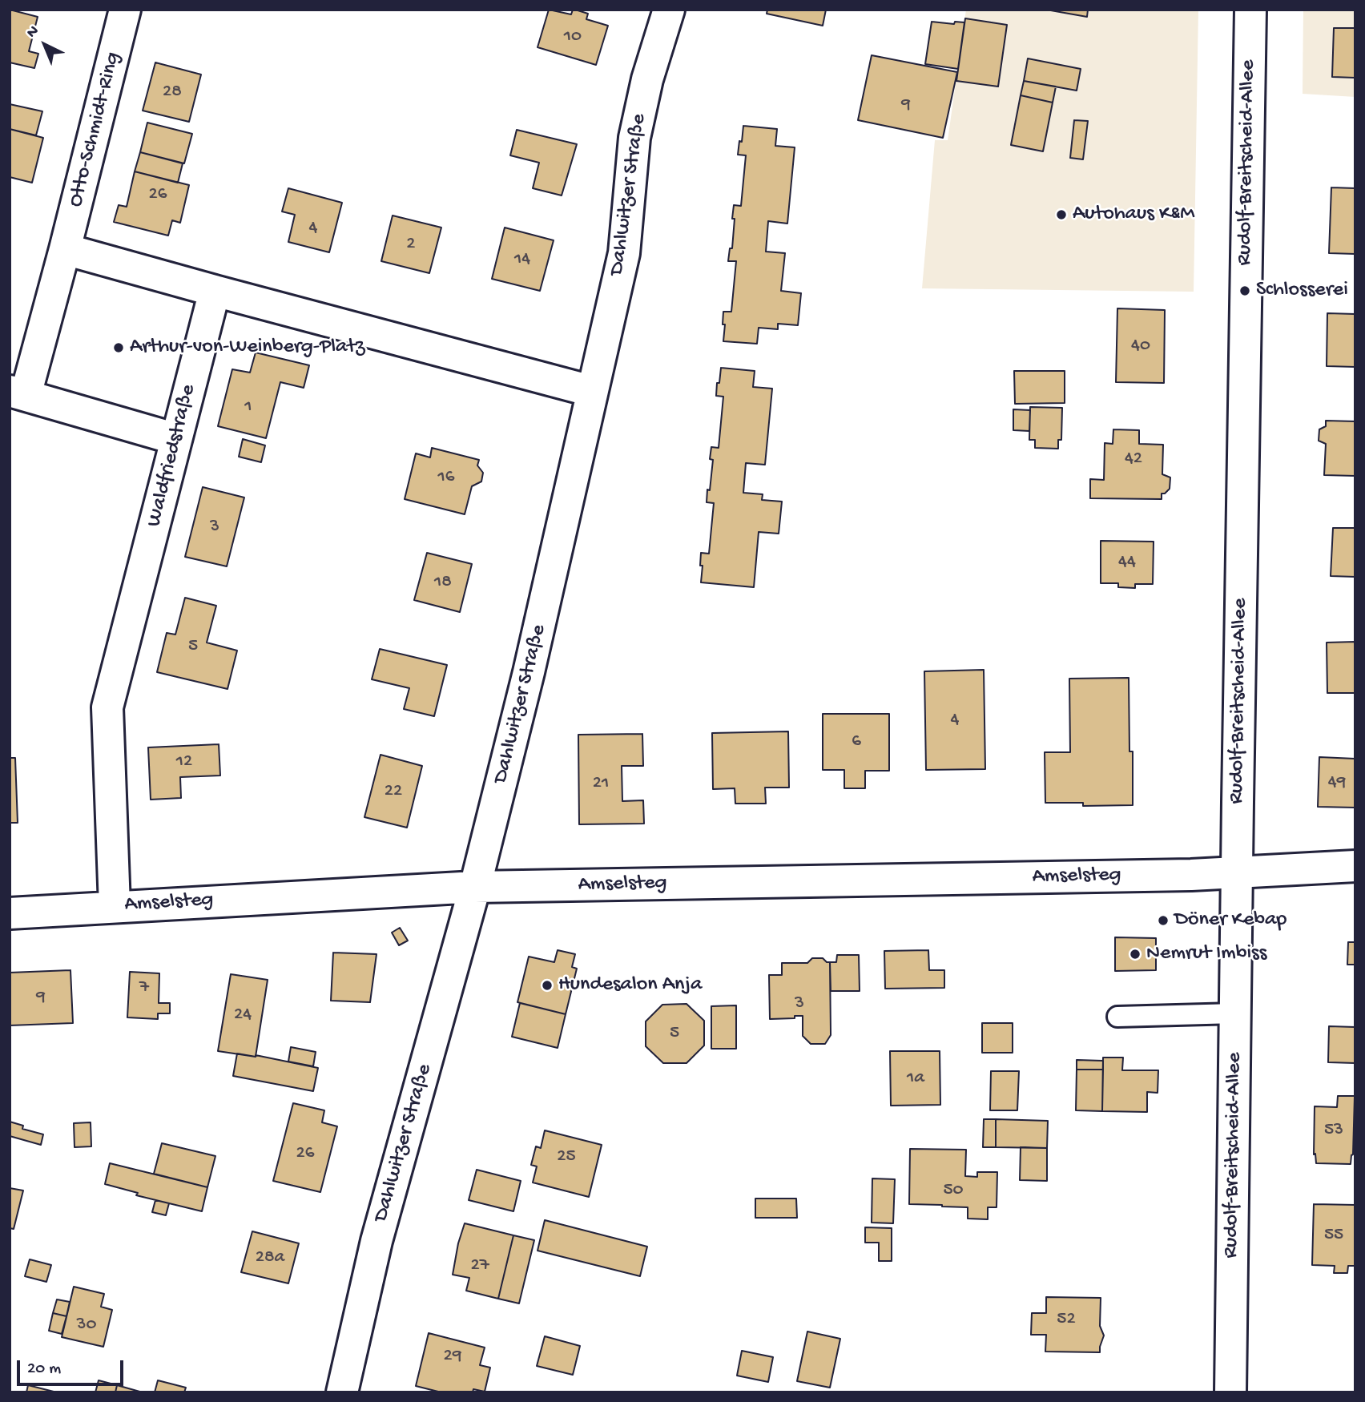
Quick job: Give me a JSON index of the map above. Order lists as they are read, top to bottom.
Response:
{
  "streets": {
    "street": [
      "Otto-Schmidt-Ring",
      "Rudolf-Breitscheid-Allee",
      "Dahlwitzer Straße",
      "Waldfriedstraße",
      "Amselsteg"
    ]
  },
  "crossings": [
    ["Otto-Schmidt-Ring", "Waldfriedstraße"],
    ["Rudolf-Breitscheid-Allee", "Amselsteg"],
    ["Dahlwitzer Straße", "Amselsteg"],
    ["Waldfriedstraße", "Amselsteg"]
  ],
  "places": [
    "Autohaus K&M",
    "Schlosserei",
    "Arthur-von-Weinberg-Platz",
    "Döner Kebap",
    "Nemrut Imbiss",
    "Hundesalon Anja"
  ],
  "house_numbers": [
    "10",
    "28",
    "9",
    "26",
    "4",
    "2",
    "14",
    "40",
    "1",
    "42",
    "16",
    "3",
    "44",
    "18",
    "5",
    "4",
    "6",
    "12",
    "49",
    "21",
    "22",
    "7",
    "9",
    "3",
    "24",
    "5",
    "1a",
    "53",
    "26",
    "25",
    "50",
    "55",
    "28a",
    "27",
    "52",
    "30",
    "29"
  ],
  "scale_bar": "20 m",
  "north": "top left"
}
